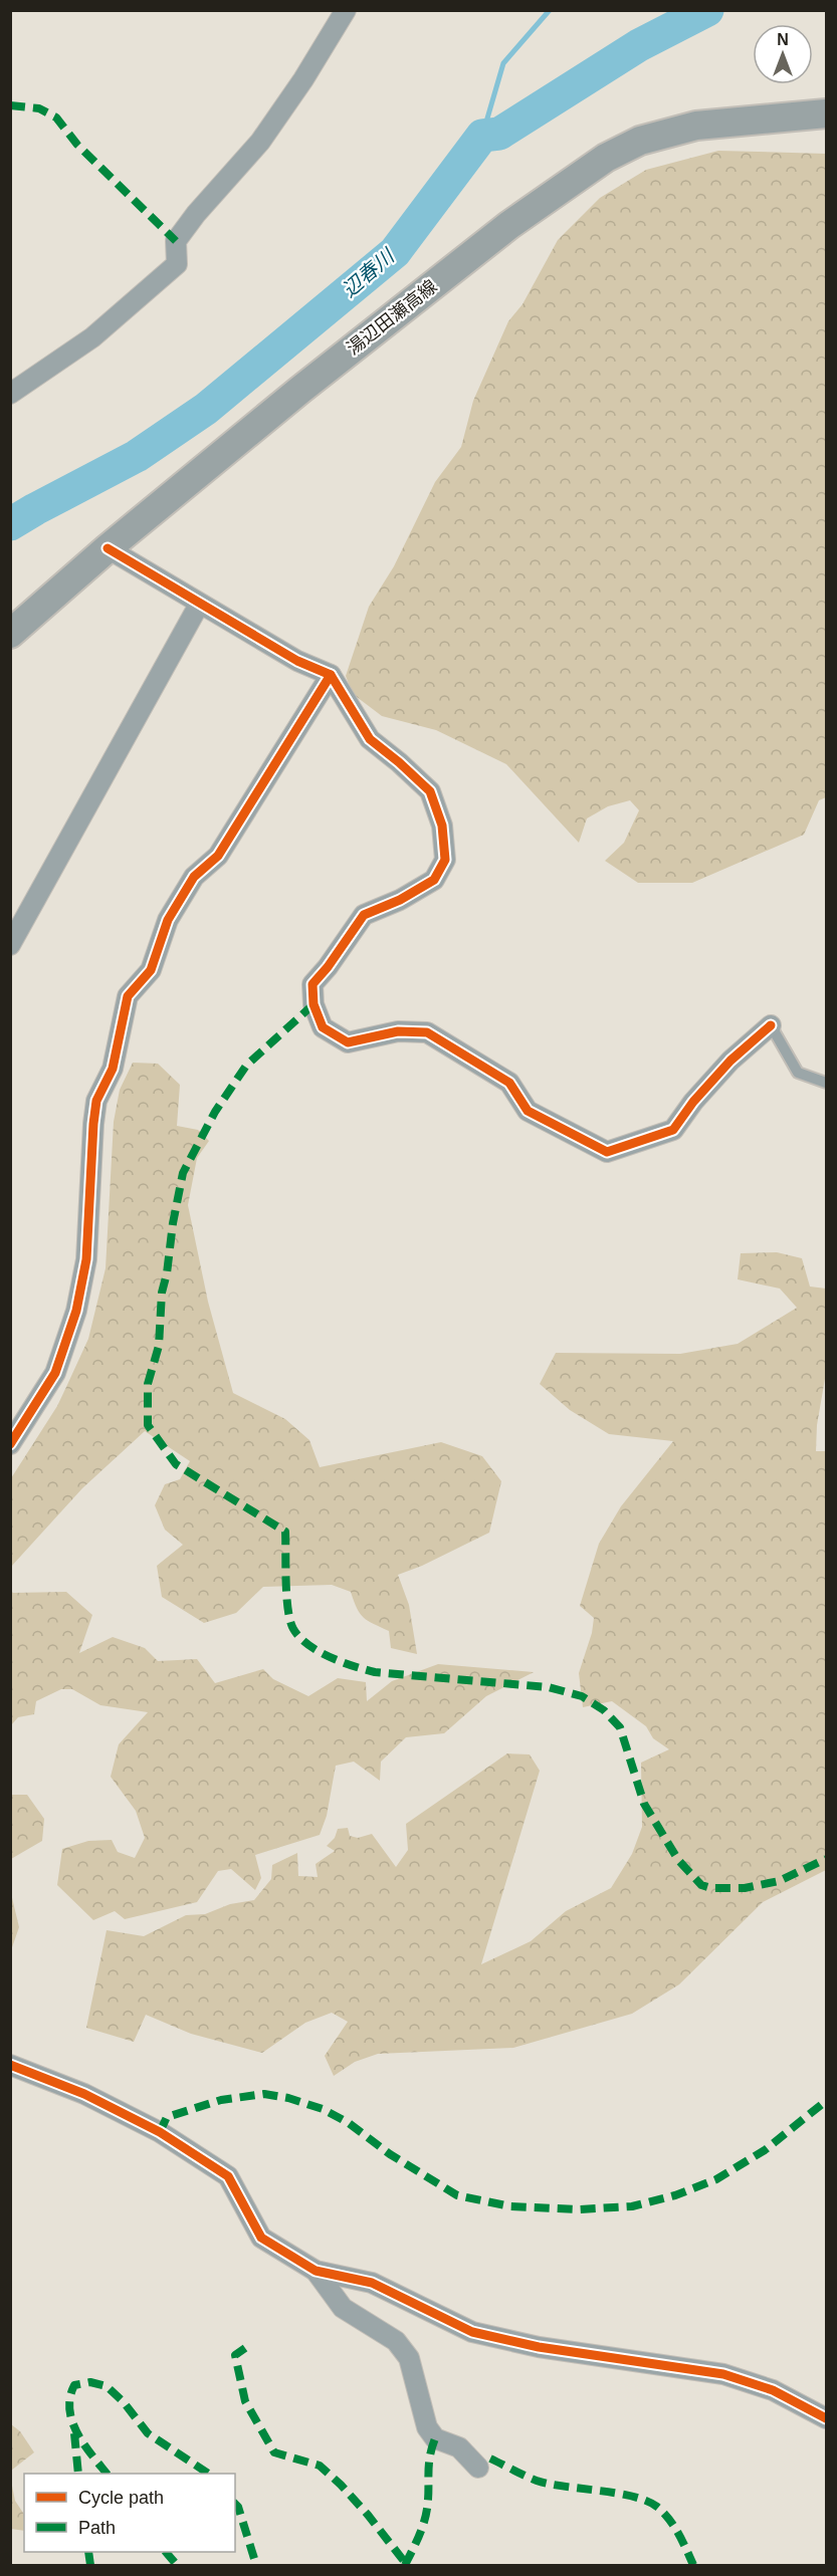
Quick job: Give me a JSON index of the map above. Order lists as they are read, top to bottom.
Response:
{
  "streets": {
    "main road": ["湯辺田瀬高線"]
  },
  "water": ["辺春川"],
  "legend": ["Cycle path", "Path"],
  "north": "top"
}
